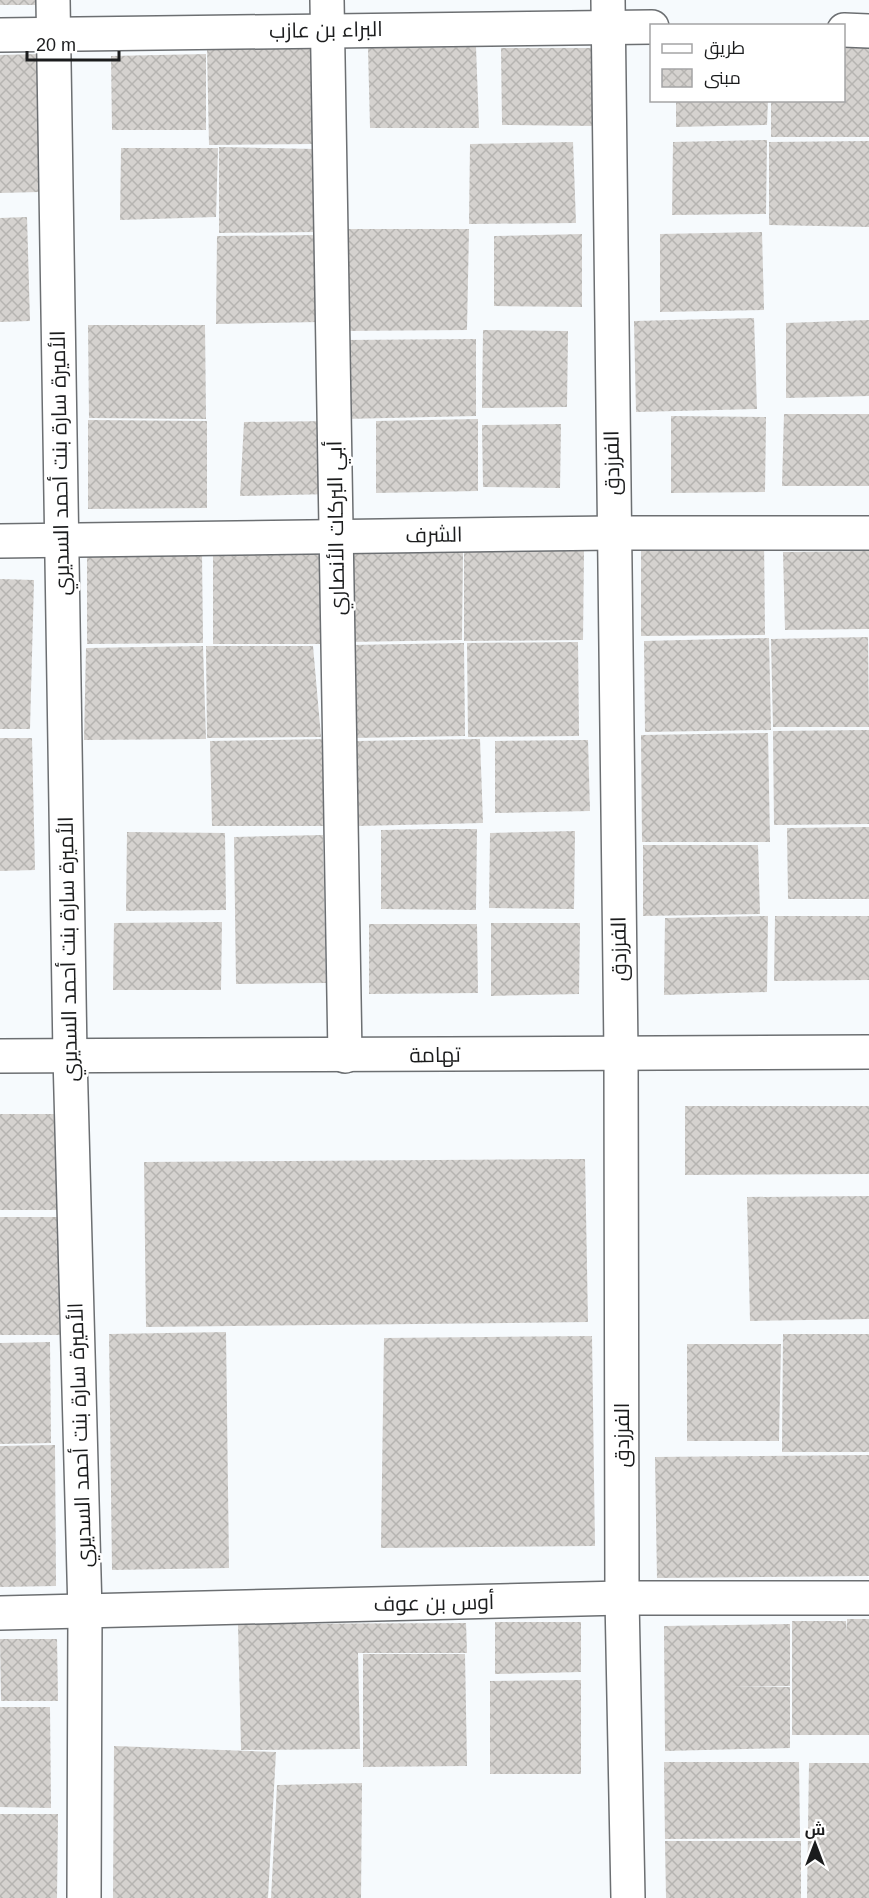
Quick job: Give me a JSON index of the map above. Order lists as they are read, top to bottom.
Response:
{
  "streets": {
    "street": [
      "البراء بن عازب",
      "الأميرة سارة بنت أحمد السديري",
      "الفرزدق",
      "أبي البركات الأنصاري",
      "الشرف",
      "تهامة",
      "أوس بن عوف"
    ]
  },
  "crossings": [
    ["البراء بن عازب", "الأميرة سارة بنت أحمد السديري"],
    ["البراء بن عازب", "الفرزدق"],
    ["البراء بن عازب", "أبي البركات الأنصاري"],
    ["الأميرة سارة بنت أحمد السديري", "الشرف"],
    ["الأميرة سارة بنت أحمد السديري", "تهامة"],
    ["الأميرة سارة بنت أحمد السديري", "أوس بن عوف"],
    ["الفرزدق", "الشرف"],
    ["الفرزدق", "تهامة"],
    ["الفرزدق", "أوس بن عوف"],
    ["أبي البركات الأنصاري", "الشرف"],
    ["أبي البركات الأنصاري", "تهامة"]
  ],
  "legend": ["طريق", "مبنى"],
  "scale_bar": "20 m",
  "north": "top"
}
